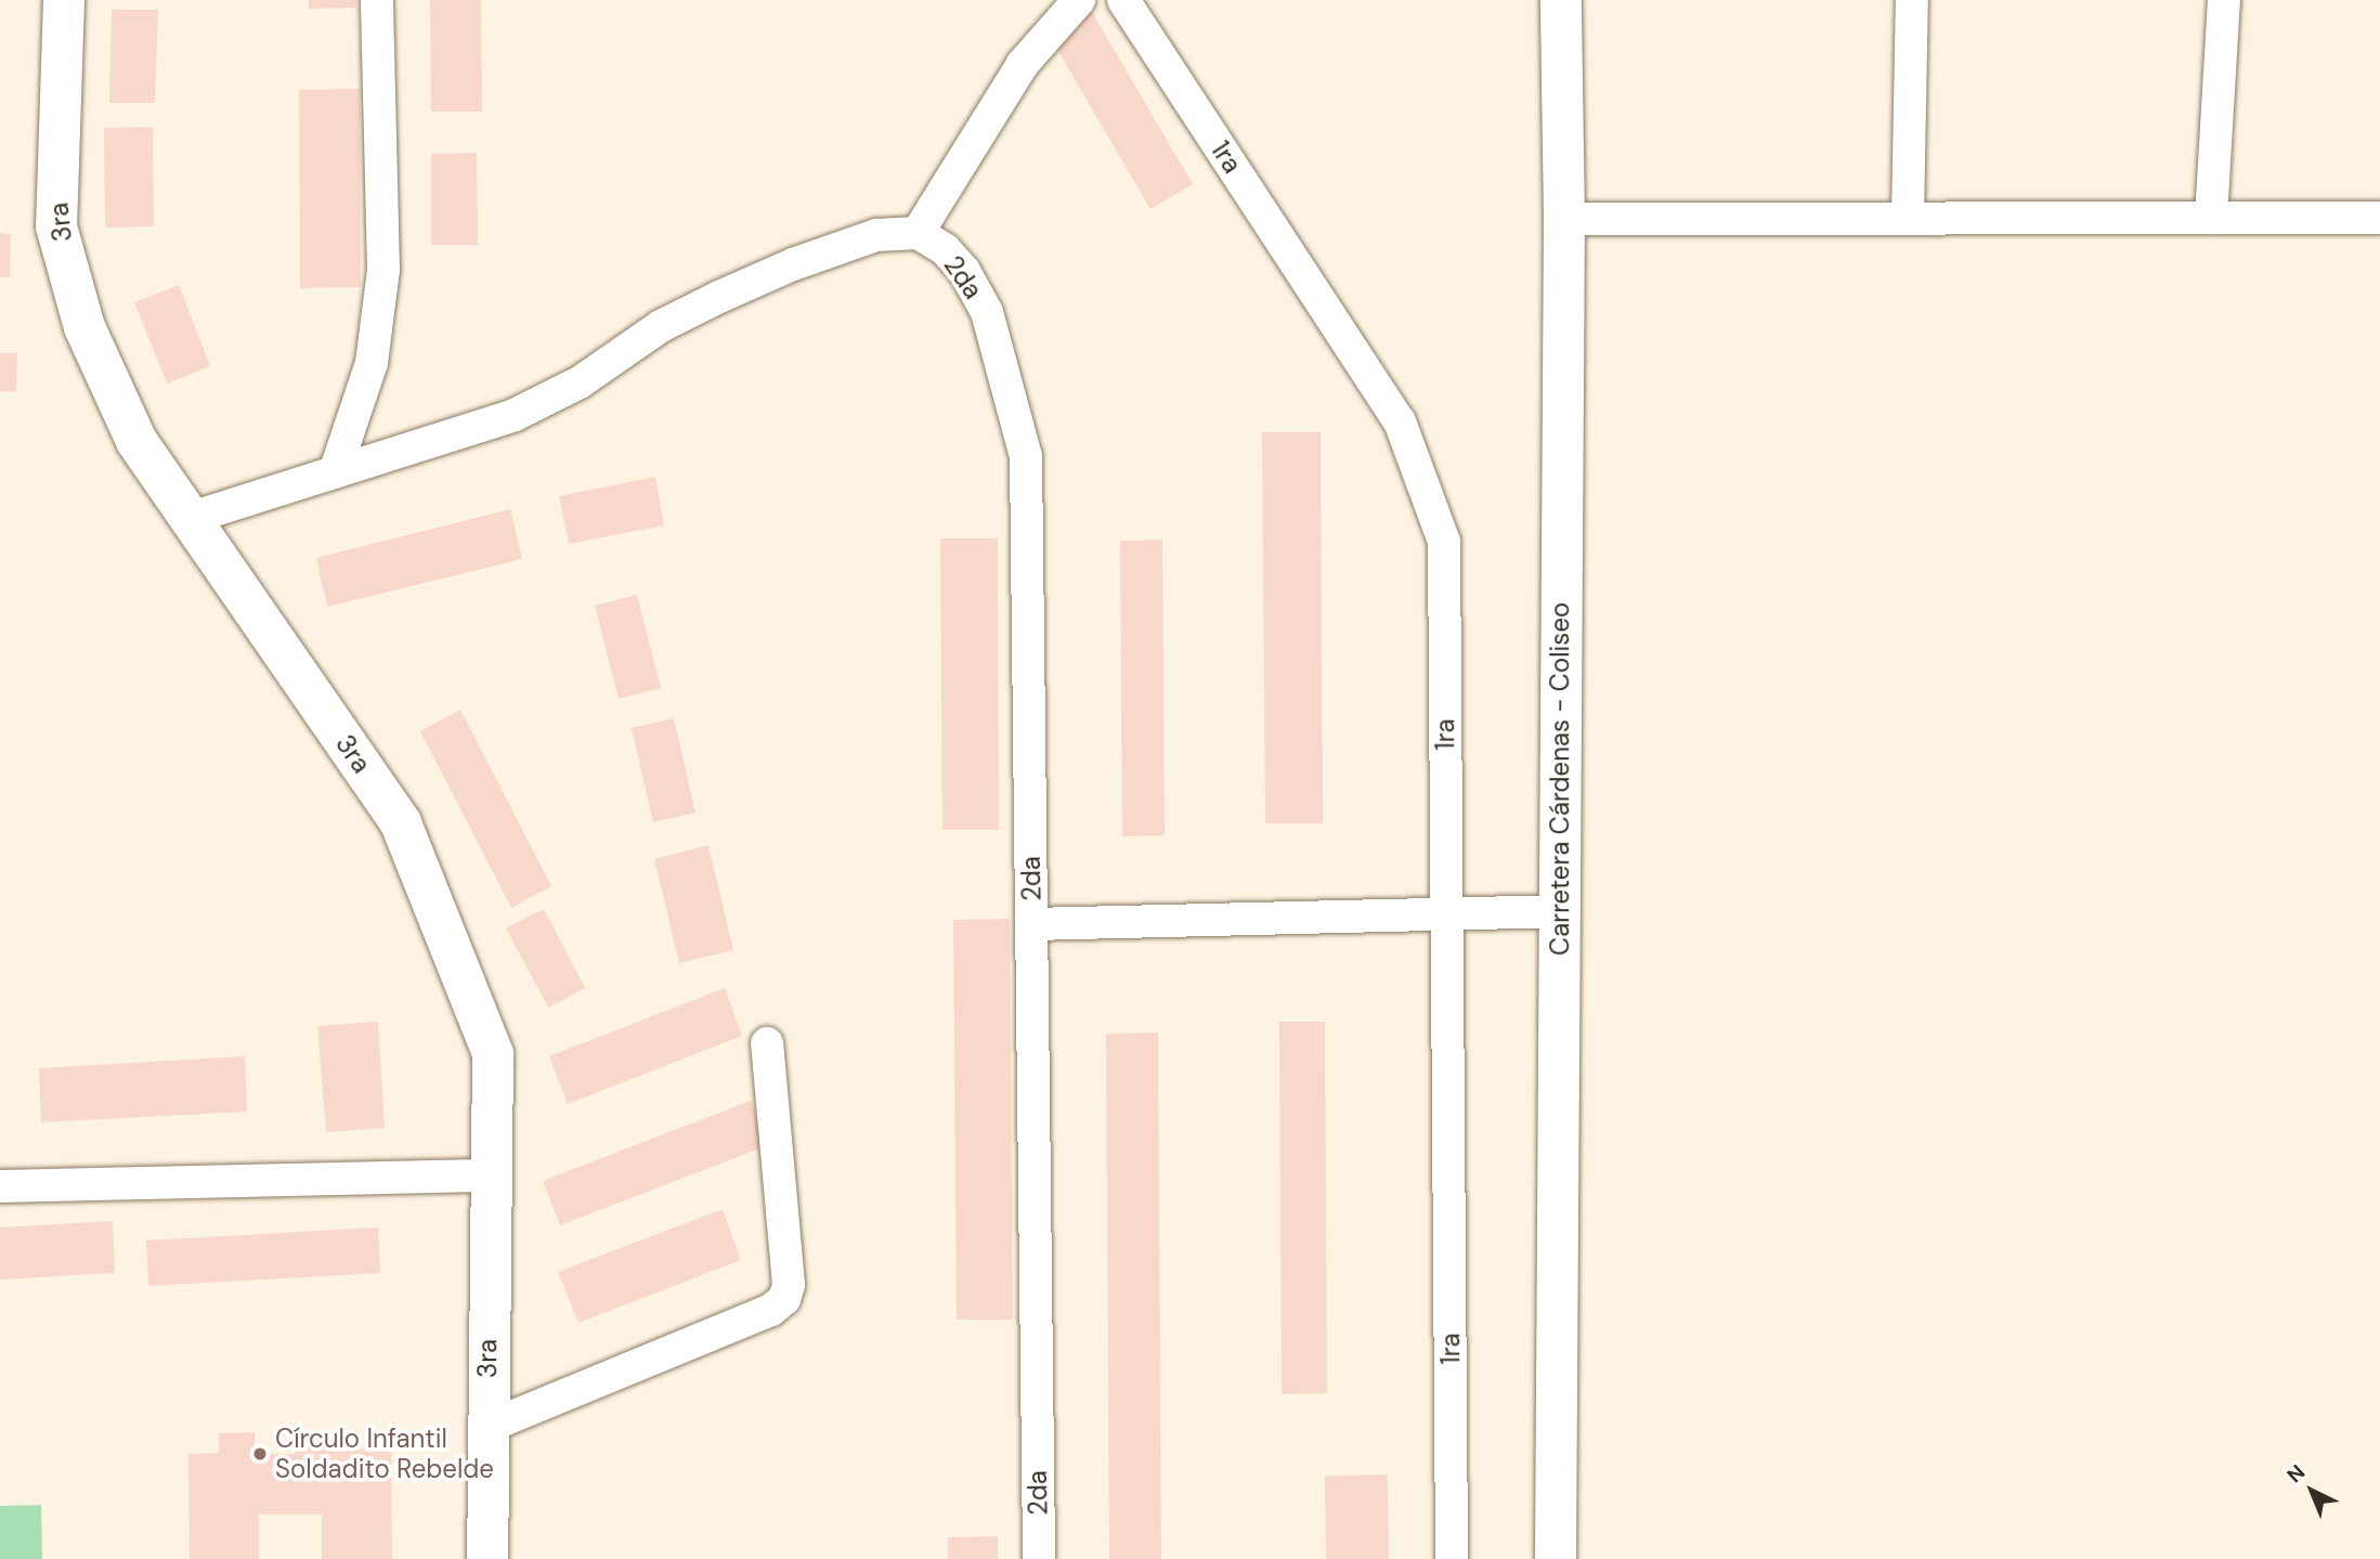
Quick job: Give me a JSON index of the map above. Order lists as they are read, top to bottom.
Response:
{
  "streets": {
    "street": [
      "1ra",
      "3ra",
      "2da",
      "Carretera Cárdenas - Coliseo"
    ]
  },
  "places": ["Círculo Infantil Soldadito Rebelde"],
  "north": "top left"
}
